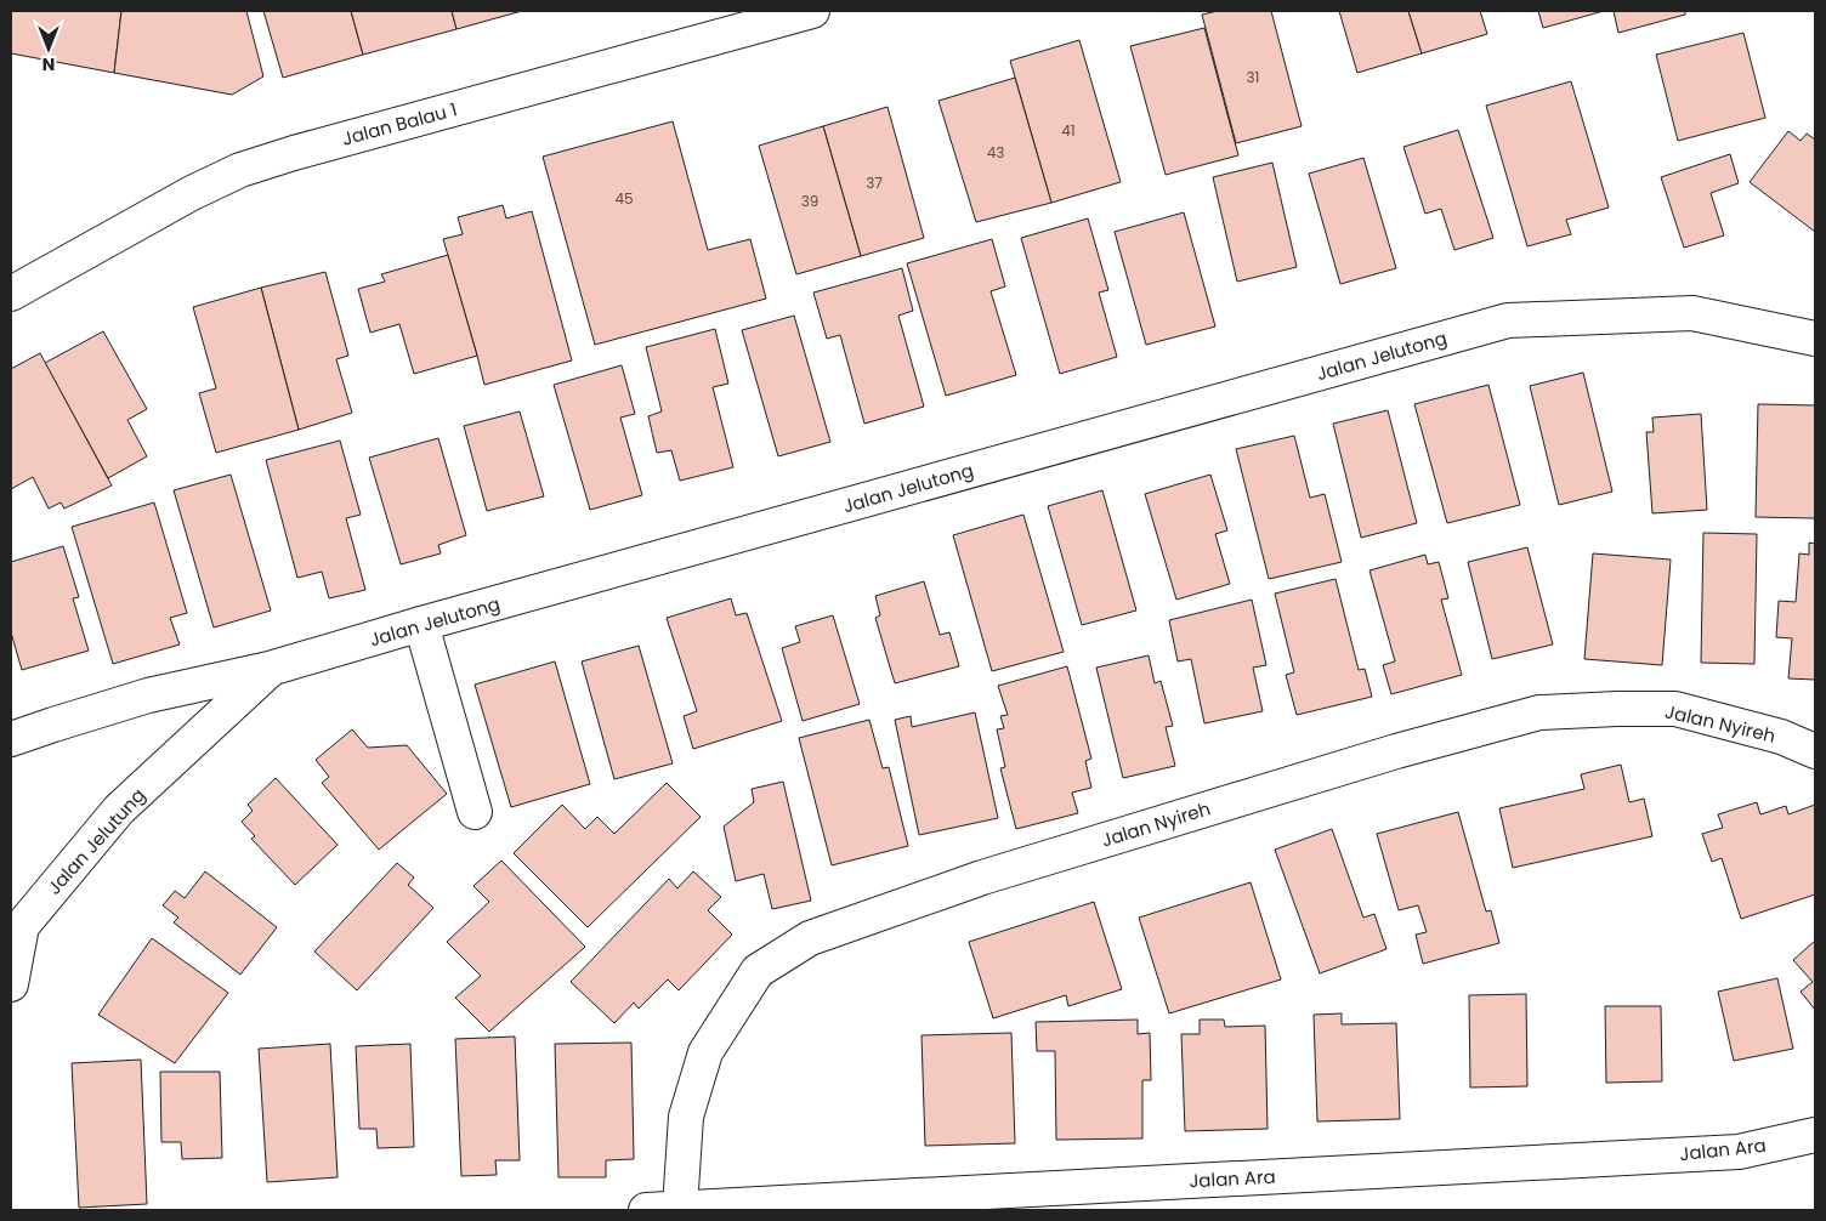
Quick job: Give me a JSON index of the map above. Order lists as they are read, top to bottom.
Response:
{
  "streets": {
    "street": [
      "Jalan Balau 1",
      "Jalan Jelutong",
      "Jalan Nyireh",
      "Jalan Jelutung",
      "Jalan Ara"
    ]
  },
  "crossings": [
    ["Jalan Jelutong", "Jalan Jelutung"],
    ["Jalan Nyireh", "Jalan Ara"]
  ],
  "house_numbers": [
    "31",
    "41",
    "43",
    "37",
    "45",
    "39"
  ],
  "north": "bottom"
}
